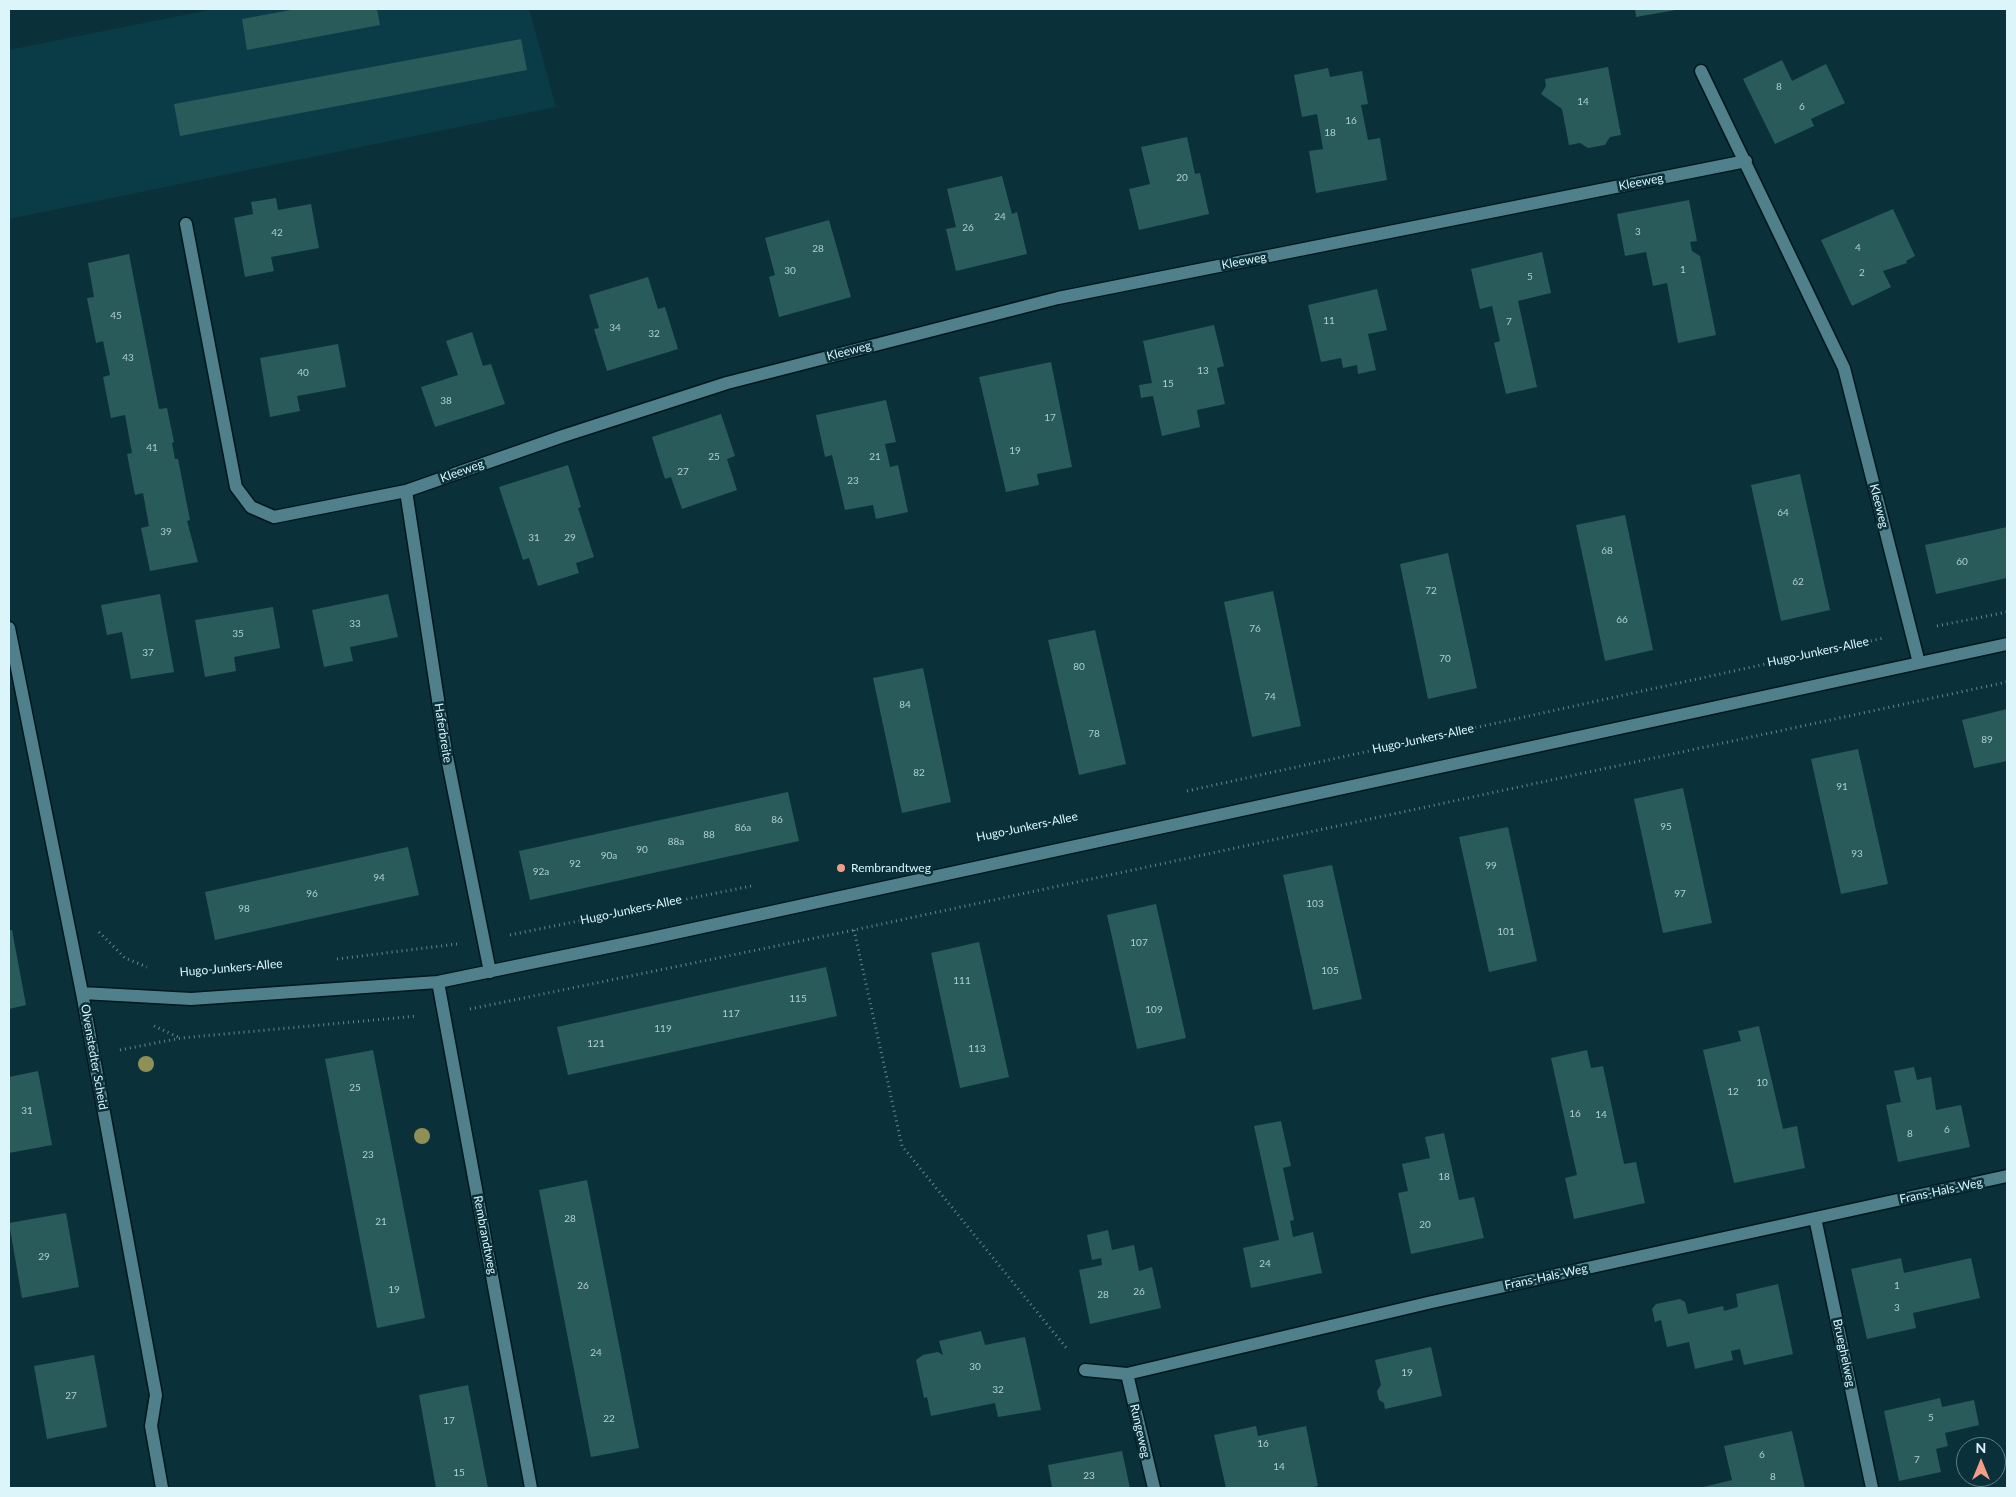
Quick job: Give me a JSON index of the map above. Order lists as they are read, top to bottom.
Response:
{
  "streets": {
    "street": [
      "Kleeweg",
      "Hugo-Junkers-Allee",
      "Haferbreite",
      "Olvenstedter Scheid",
      "Frans-Hals-Weg",
      "Rembrandtweg",
      "Brueghelweg",
      "Rungeweg"
    ]
  },
  "crossings": [
    ["Kleeweg", "Hugo-Junkers-Allee"],
    ["Kleeweg", "Haferbreite"],
    ["Hugo-Junkers-Allee", "Haferbreite"],
    ["Hugo-Junkers-Allee", "Olvenstedter Scheid"],
    ["Hugo-Junkers-Allee", "Rembrandtweg"],
    ["Frans-Hals-Weg", "Brueghelweg"],
    ["Frans-Hals-Weg", "Rungeweg"]
  ],
  "places": ["Rembrandtweg"],
  "house_numbers": [
    "8",
    "14",
    "6",
    "16",
    "18",
    "20",
    "24",
    "26",
    "3",
    "42",
    "4",
    "28",
    "1",
    "30",
    "2",
    "5",
    "45",
    "11",
    "7",
    "34",
    "32",
    "43",
    "13",
    "40",
    "15",
    "38",
    "17",
    "41",
    "19",
    "25",
    "21",
    "27",
    "23",
    "64",
    "39",
    "31",
    "29",
    "68",
    "60",
    "62",
    "72",
    "66",
    "33",
    "76",
    "35",
    "37",
    "70",
    "80",
    "74",
    "84",
    "78",
    "89",
    "82",
    "91",
    "86",
    "95",
    "86a",
    "88",
    "88a",
    "90",
    "93",
    "90a",
    "92",
    "99",
    "92a",
    "94",
    "96",
    "97",
    "103",
    "98",
    "101",
    "107",
    "105",
    "111",
    "115",
    "109",
    "117",
    "119",
    "121",
    "113",
    "10",
    "25",
    "12",
    "31",
    "16",
    "14",
    "6",
    "8",
    "23",
    "18",
    "28",
    "21",
    "20",
    "29",
    "24",
    "26",
    "1",
    "19",
    "26",
    "28",
    "3",
    "24",
    "30",
    "19",
    "32",
    "27",
    "5",
    "22",
    "17",
    "16",
    "6",
    "7",
    "14",
    "15",
    "23",
    "8"
  ],
  "north": "top"
}
